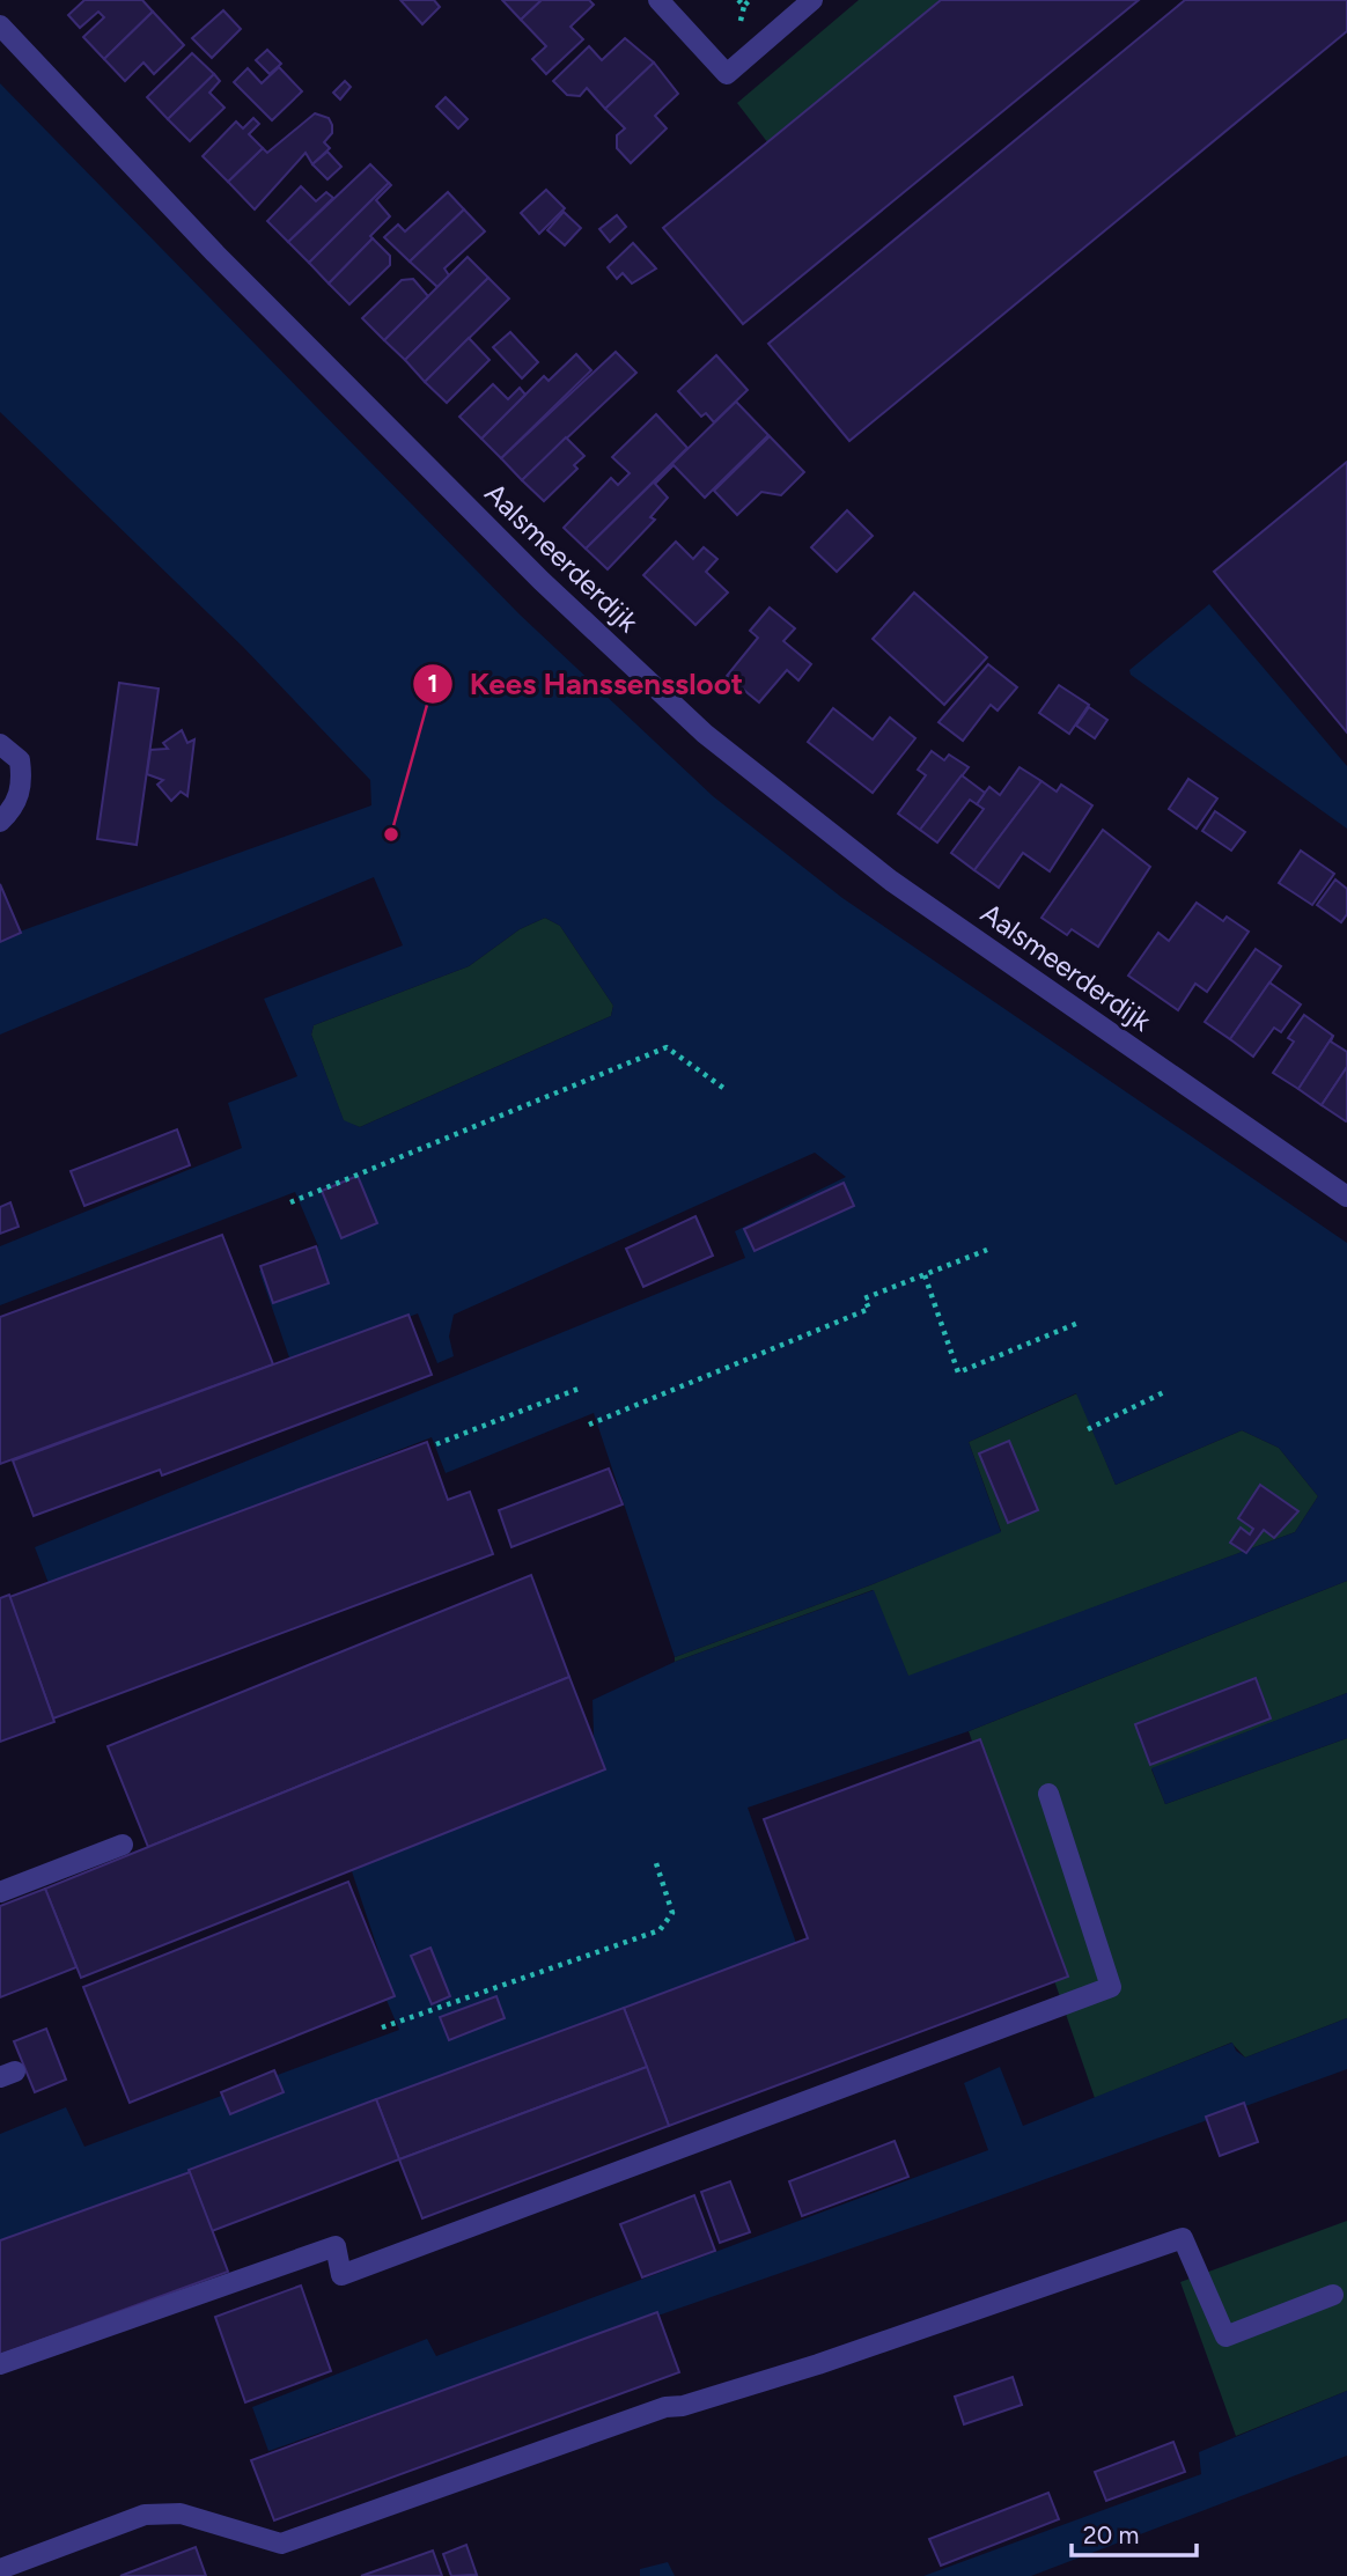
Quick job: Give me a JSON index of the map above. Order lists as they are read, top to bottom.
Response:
{
  "streets": {
    "street": ["Aalsmeerderdijk"]
  },
  "places": ["Kees Hanssenssloot"],
  "scale_bar": "20 m"
}
